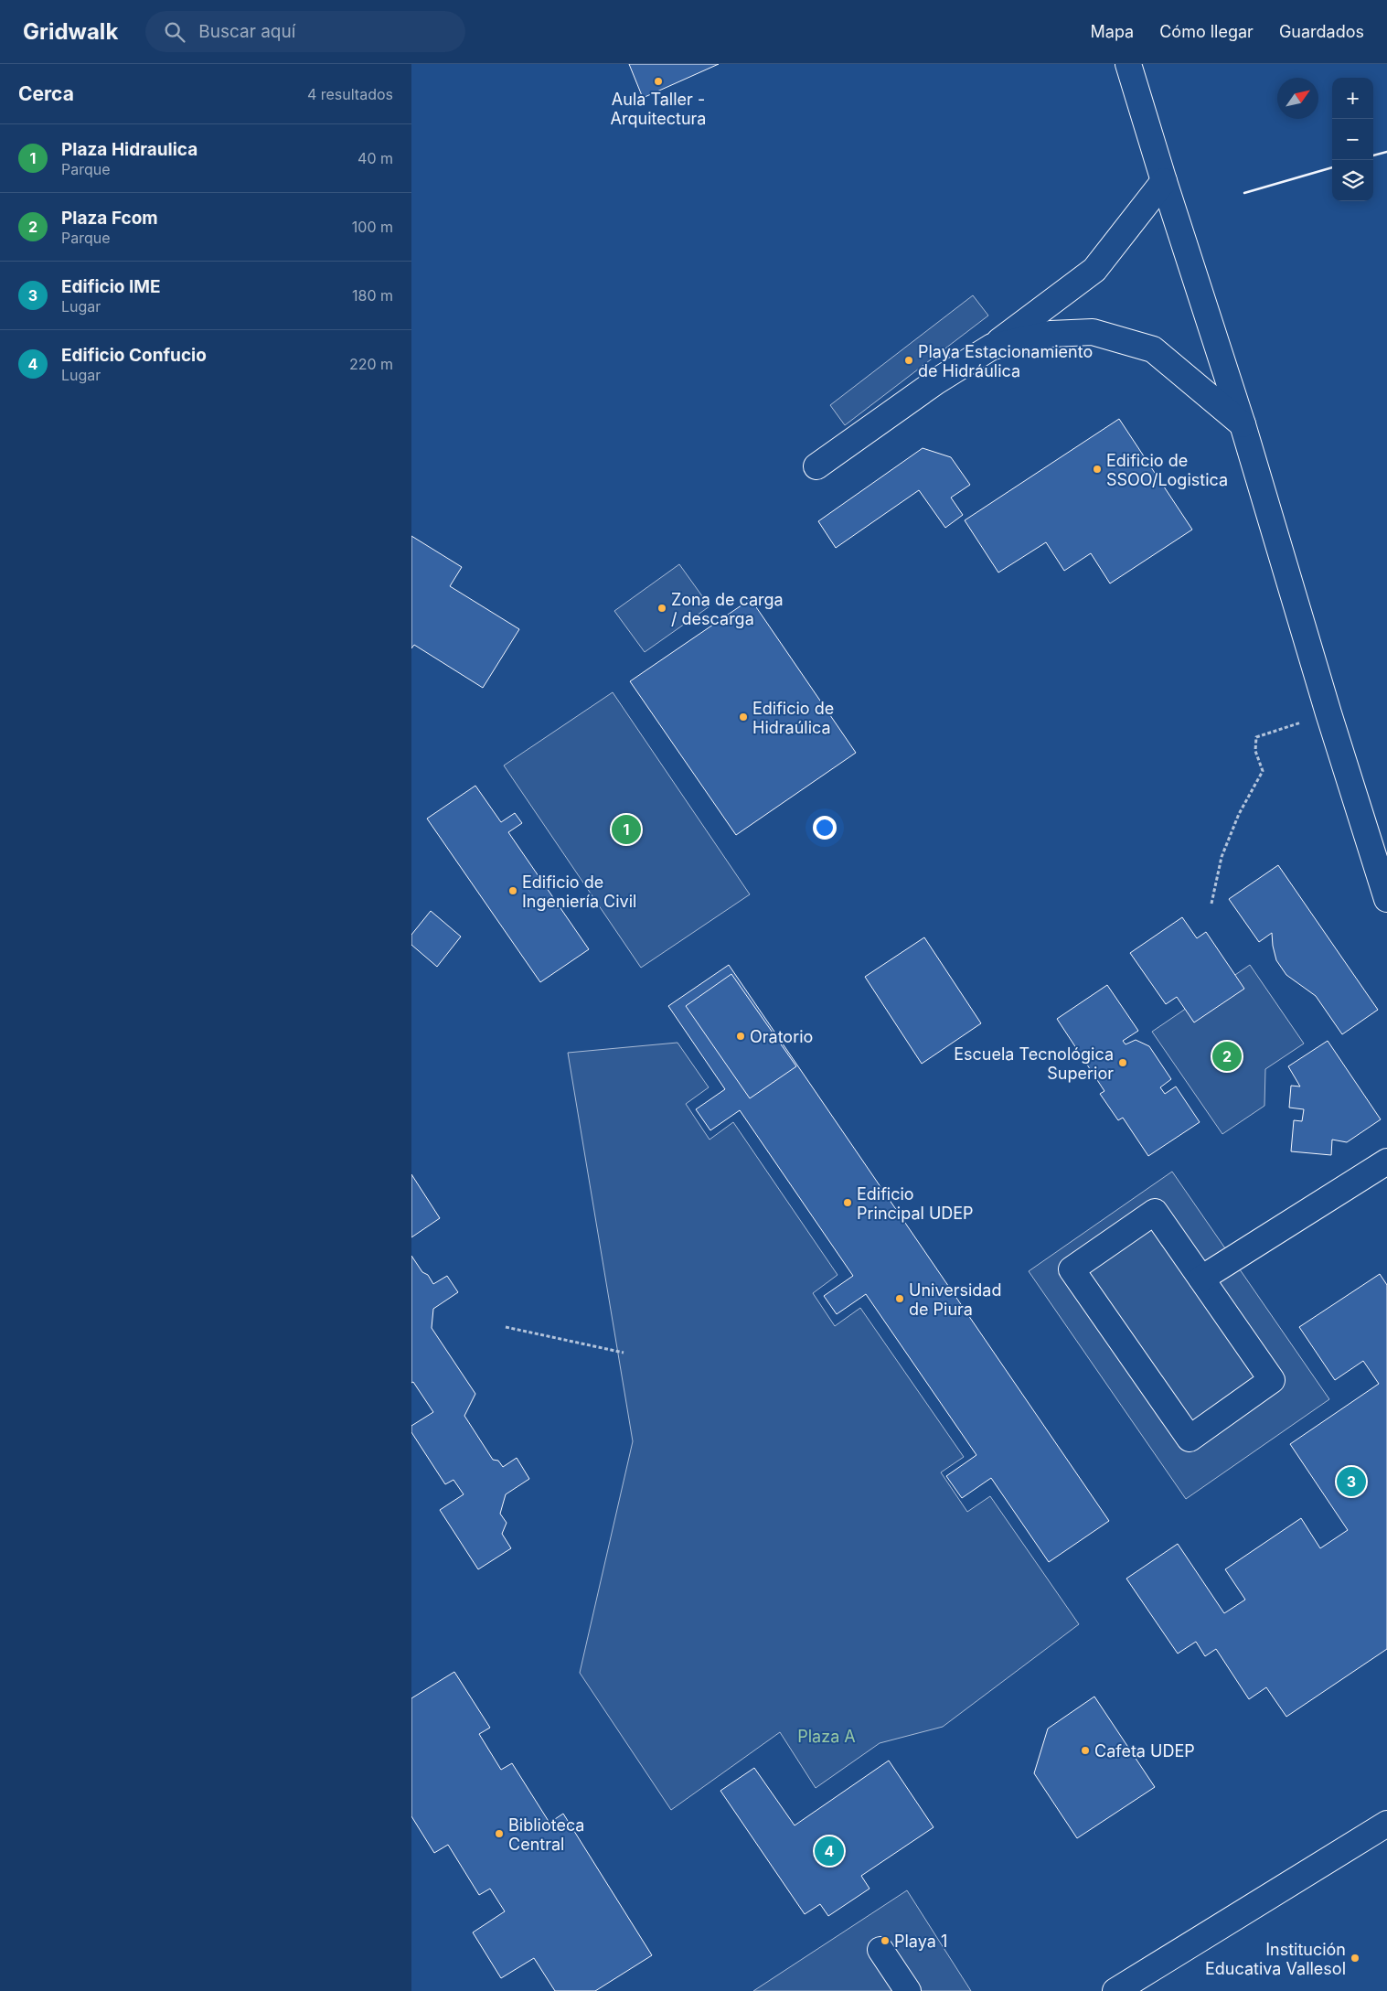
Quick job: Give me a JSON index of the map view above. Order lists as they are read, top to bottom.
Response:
{
  "parks": ["Plaza A"],
  "places": [
    "Aula Taller - Arquitectura",
    "Playa Estacionamiento de Hidráulica",
    "Edificio de SSOO/Logistica",
    "Zona de carga / descarga",
    "Edificio de Hidraúlica",
    "Edificio de Ingeniería Civil",
    "Oratorio",
    "Escuela Tecnológica Superior",
    "Edificio Principal UDEP",
    "Universidad de Piura",
    "Cafeta UDEP",
    "Biblioteca Central",
    "Playa 1",
    "Institución Educativa Vallesol"
  ],
  "north": "top right",
  "page": {
    "header": "Gridwalk",
    "search": "Buscar aquí",
    "nav": ["Mapa", "Cómo llegar", "Guardados"],
    "heading": ["Cerca", "4 resultados"],
    "map_buttons": ["+", "−"],
    "list": [
      {
        "mark": "1",
        "name": "Plaza Hidraulica",
        "note": "Parque",
        "value": "40 m"
      },
      {
        "mark": "2",
        "name": "Plaza Fcom",
        "note": "Parque",
        "value": "100 m"
      },
      {
        "mark": "3",
        "name": "Edificio IME",
        "note": "Lugar",
        "value": "180 m"
      },
      {
        "mark": "4",
        "name": "Edificio Confucio",
        "note": "Lugar",
        "value": "220 m"
      }
    ],
    "pins": [
      "1",
      "2",
      "3",
      "4"
    ]
  }
}
